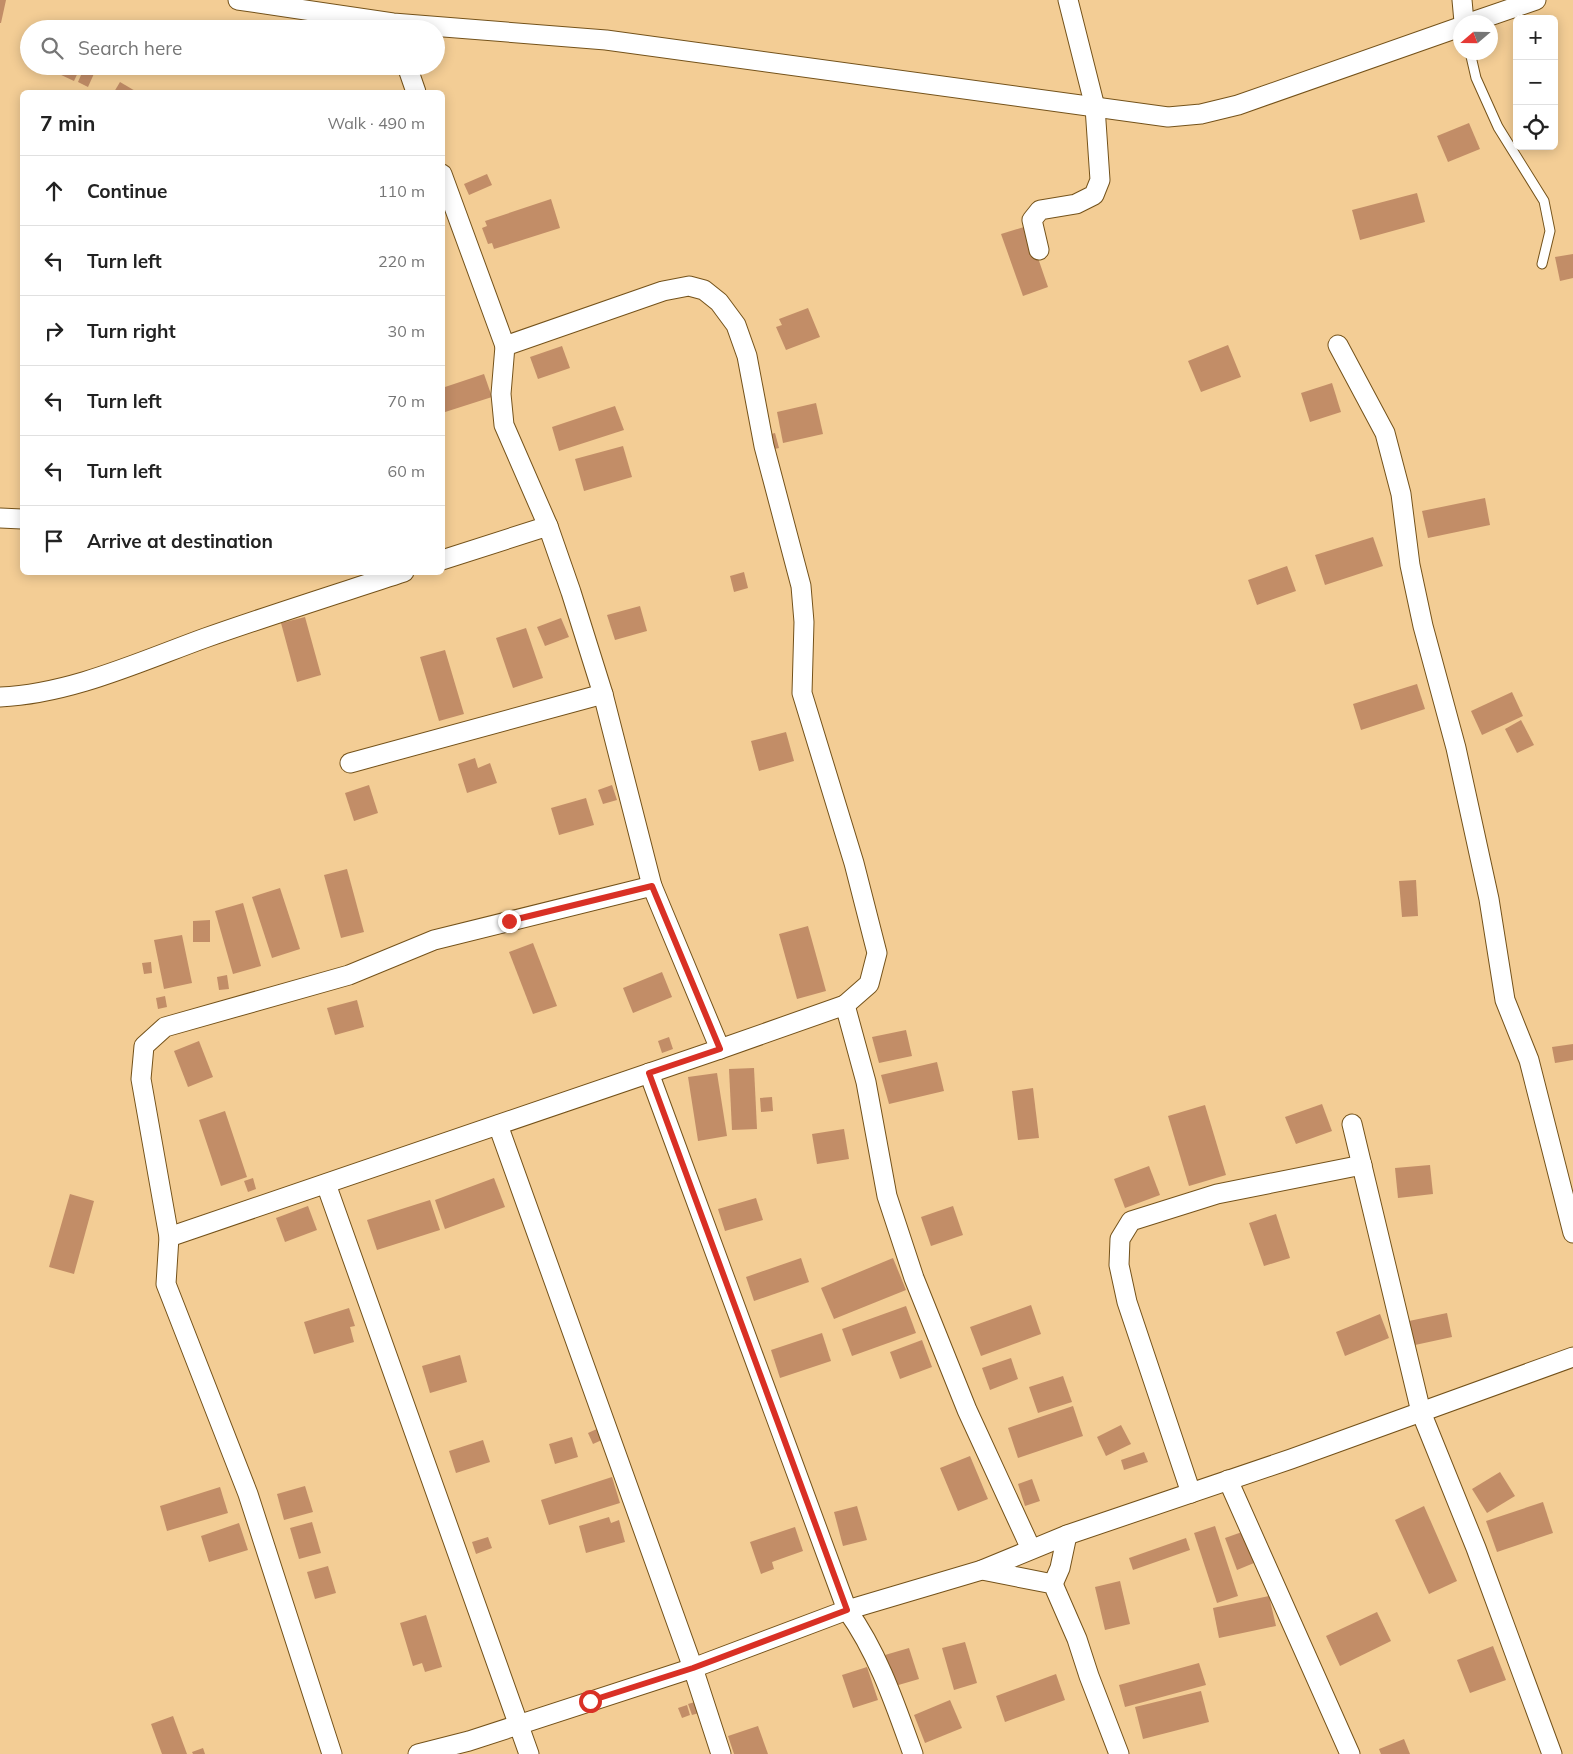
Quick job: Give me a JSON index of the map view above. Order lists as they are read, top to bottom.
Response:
{
  "north": "left",
  "page": {
    "map_buttons": ["+", "−"],
    "search": "Search here",
    "heading": ["7 min", "Walk · 490 m"],
    "list": [
      ["Continue", "110 m"],
      ["Turn left", "220 m"],
      ["Turn right", "30 m"],
      ["Turn left", "70 m"],
      ["Turn left", "60 m"],
      "Arrive at destination"
    ]
  }
}
